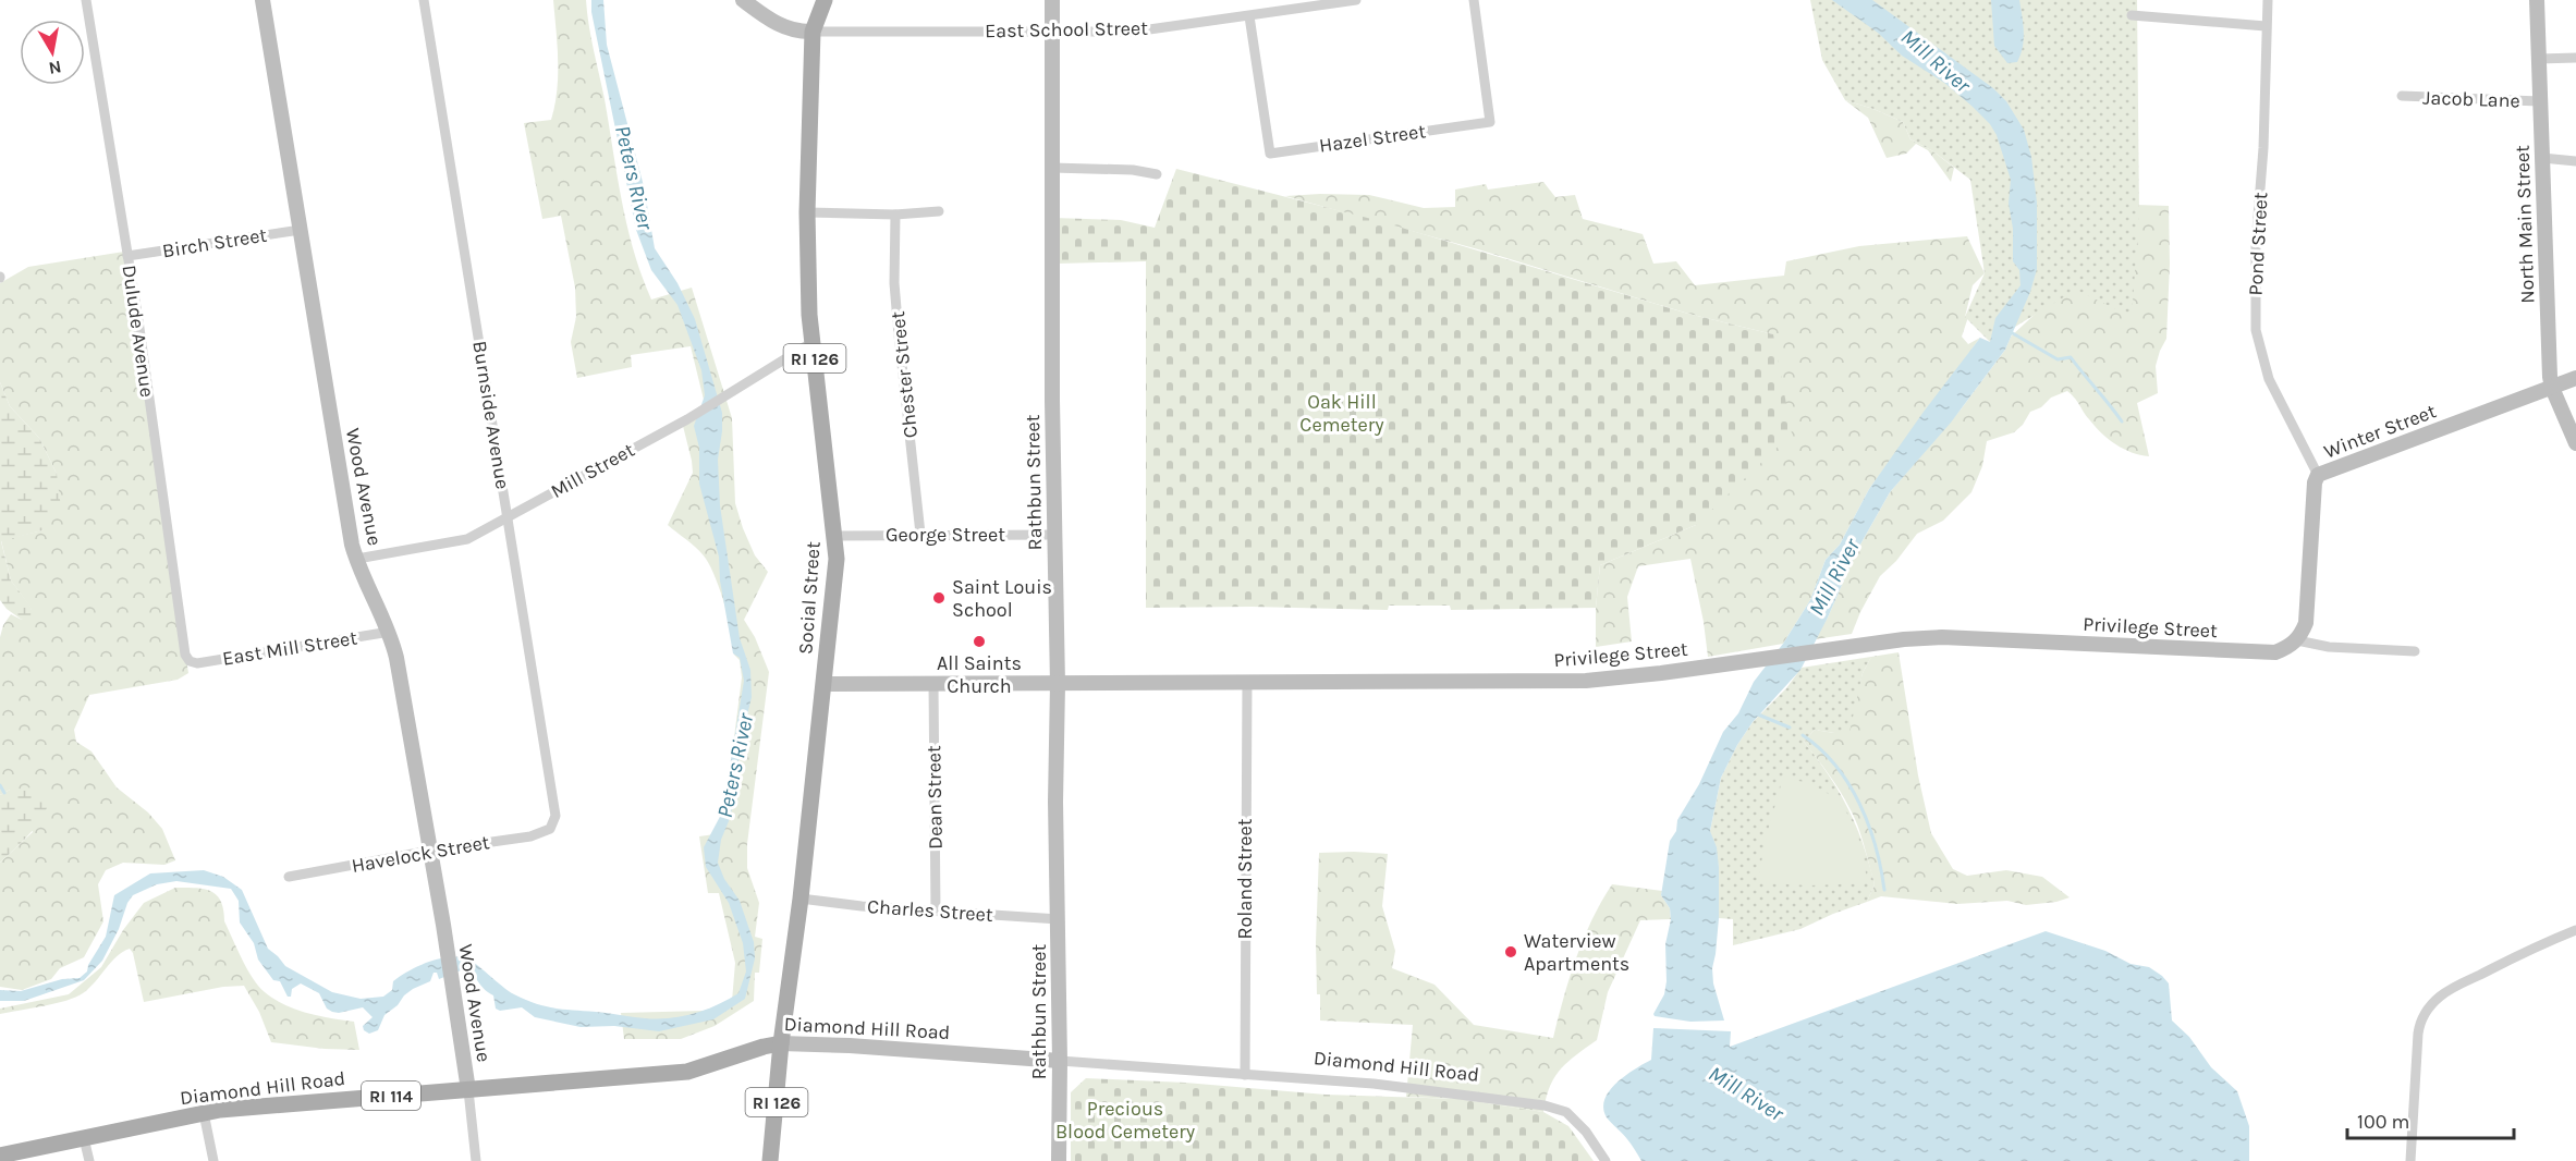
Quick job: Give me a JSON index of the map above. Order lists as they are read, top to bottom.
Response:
{
  "streets": {
    "main road": [
      "North Main Street",
      "RI 126",
      "Winter Street",
      "Rathbun Street",
      "Wood Avenue",
      "Social Street",
      "Privilege Street",
      "Diamond Hill Road",
      "RI 114"
    ],
    "street": [
      "East School Street",
      "Jacob Lane",
      "Hazel Street",
      "Birch Street",
      "Pond Street",
      "Dulude Avenue",
      "Chester Street",
      "Burnside Avenue",
      "Mill Street",
      "George Street",
      "East Mill Street",
      "Dean Street",
      "Havelock Street",
      "Roland Street",
      "Charles Street"
    ]
  },
  "crossings": [
    ["East School Street", "Hazel Street"],
    ["East School Street", "RI 126"],
    ["East School Street", "Rathbun Street"],
    ["East School Street", "Social Street"],
    ["Jacob Lane", "North Main Street"],
    ["North Main Street", "Winter Street"],
    ["Birch Street", "Dulude Avenue"],
    ["Birch Street", "Wood Avenue"],
    ["Pond Street", "Winter Street"],
    ["Dulude Avenue", "East Mill Street"],
    ["RI 126", "Social Street"],
    ["Chester Street", "George Street"],
    ["Burnside Avenue", "Mill Street"],
    ["Burnside Avenue", "Havelock Street"],
    ["Winter Street", "Privilege Street"],
    ["Mill Street", "Wood Avenue"],
    ["Mill Street", "Social Street"],
    ["Rathbun Street", "George Street"],
    ["Rathbun Street", "Privilege Street"],
    ["Rathbun Street", "Charles Street"],
    ["Rathbun Street", "Diamond Hill Road"],
    ["Wood Avenue", "East Mill Street"],
    ["Wood Avenue", "Havelock Street"],
    ["Wood Avenue", "Diamond Hill Road"],
    ["George Street", "Social Street"],
    ["Social Street", "Privilege Street"],
    ["Social Street", "Charles Street"],
    ["Social Street", "Diamond Hill Road"],
    ["Privilege Street", "Dean Street"],
    ["Privilege Street", "Roland Street"],
    ["Dean Street", "Charles Street"],
    ["Roland Street", "Diamond Hill Road"]
  ],
  "water": ["Mill River", "Peters River"],
  "parks": ["Oak Hill Cemetery", "Precious Blood Cemetery"],
  "places": ["Saint Louis School", "All Saints Church", "Waterview Apartments"],
  "scale_bar": "100 m",
  "north": "bottom"
}
